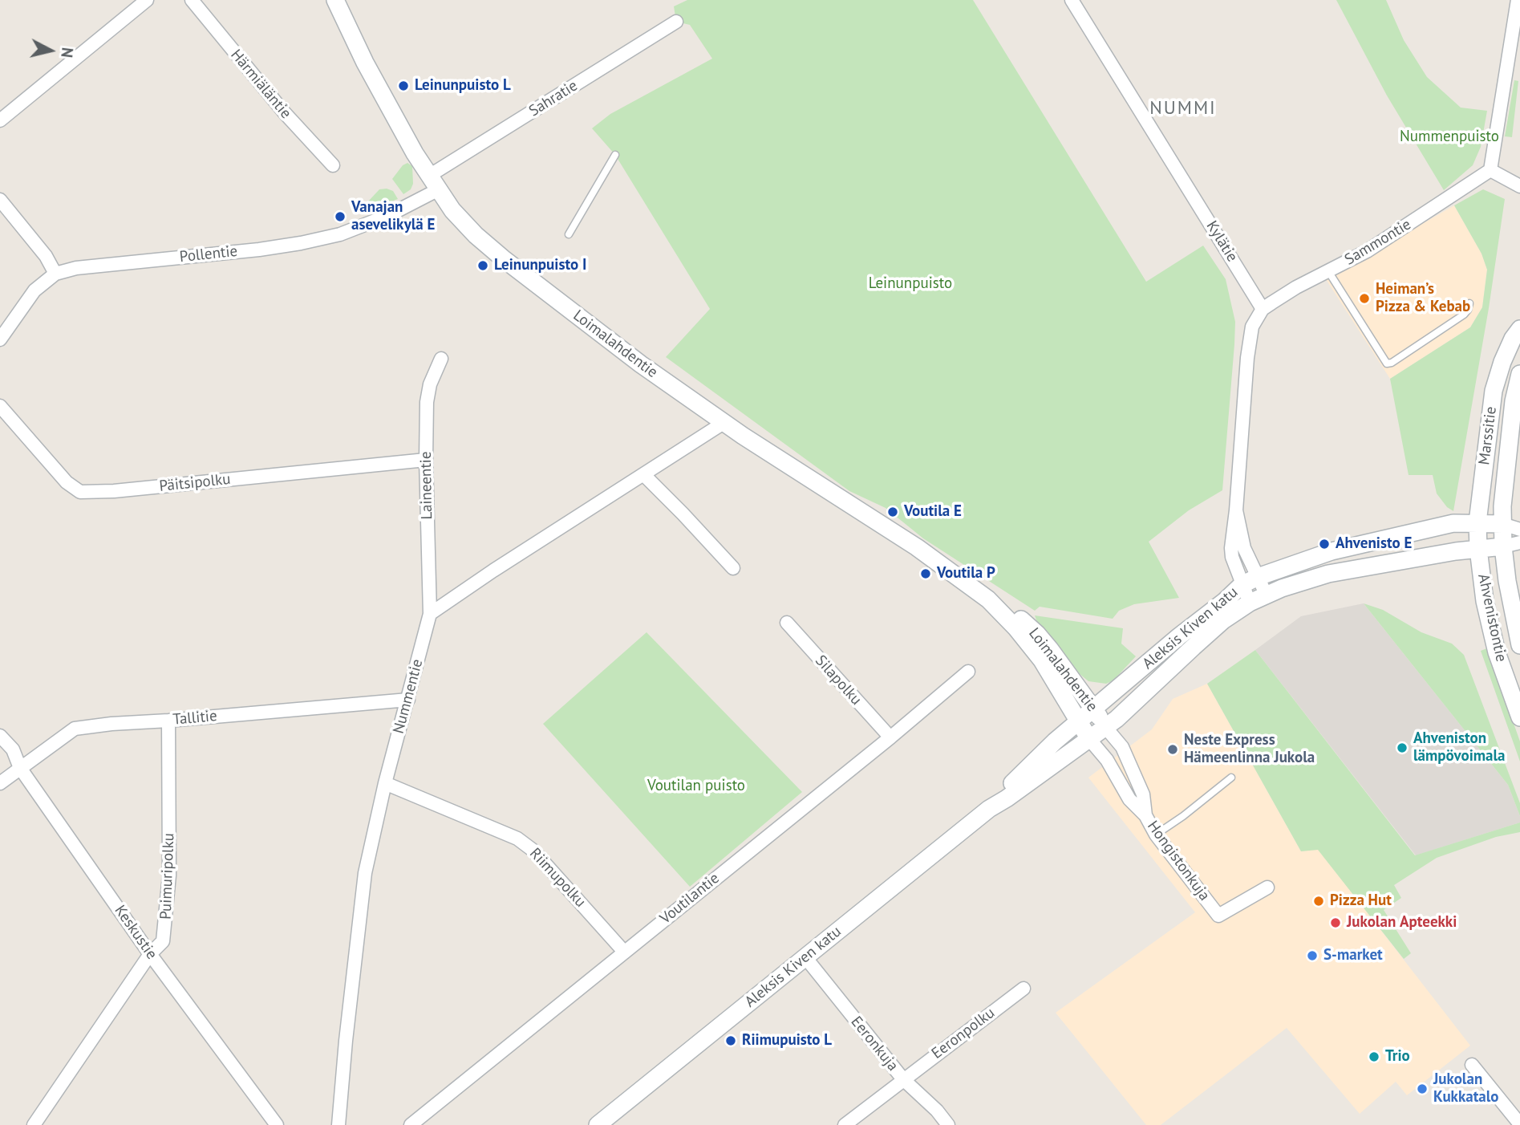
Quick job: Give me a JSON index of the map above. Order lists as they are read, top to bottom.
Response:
{
  "streets": {
    "main road": [
      "Loimalahdentie",
      "Marssitie",
      "Ahvenistontie",
      "Aleksis Kiven katu"
    ],
    "street": [
      "Härmiäläntie",
      "Sahratie",
      "Kylätie",
      "Sammontie",
      "Pollentie",
      "Päitsipolku",
      "Laineentie",
      "Silapolku",
      "Nummentie",
      "Tallitie",
      "Hongistonkuja",
      "Puimuripolku",
      "Riimupolku",
      "Voutilantie",
      "Keskustie",
      "Eeronpolku",
      "Eeronkuja"
    ]
  },
  "crossings": [
    ["Sahratie", "Pollentie"],
    ["Sahratie", "Loimalahdentie"],
    ["Kylätie", "Sammontie"],
    ["Pollentie", "Loimalahdentie"],
    ["Loimalahdentie", "Aleksis Kiven katu"],
    ["Loimalahdentie", "Hongistonkuja"],
    ["Marssitie", "Ahvenistontie"],
    ["Marssitie", "Aleksis Kiven katu"],
    ["Päitsipolku", "Laineentie"],
    ["Laineentie", "Nummentie"],
    ["Ahvenistontie", "Aleksis Kiven katu"],
    ["Aleksis Kiven katu", "Hongistonkuja"],
    ["Aleksis Kiven katu", "Eeronkuja"],
    ["Silapolku", "Voutilantie"],
    ["Nummentie", "Tallitie"],
    ["Nummentie", "Riimupolku"],
    ["Tallitie", "Puimuripolku"],
    ["Tallitie", "Keskustie"],
    ["Puimuripolku", "Keskustie"],
    ["Riimupolku", "Voutilantie"],
    ["Eeronpolku", "Eeronkuja"]
  ],
  "districts": ["NUMMI"],
  "parks": ["Nummenpuisto", "Leinunpuisto", "Voutilan puisto"],
  "places": [
    "Leinunpuisto L",
    "Vanajan asevelikylä E",
    "Leinunpuisto I",
    "Heiman’s Pizza & Kebab",
    "Voutila E",
    "Ahvenisto E",
    "Voutila P",
    "Ahveniston lämpövoimala",
    "Neste Express Hämeenlinna Jukola",
    "Pizza Hut",
    "Jukolan Apteekki",
    "S-market",
    "Riimupuisto L",
    "Trio",
    "Jukolan Kukkatalo"
  ],
  "north": "right"
}
